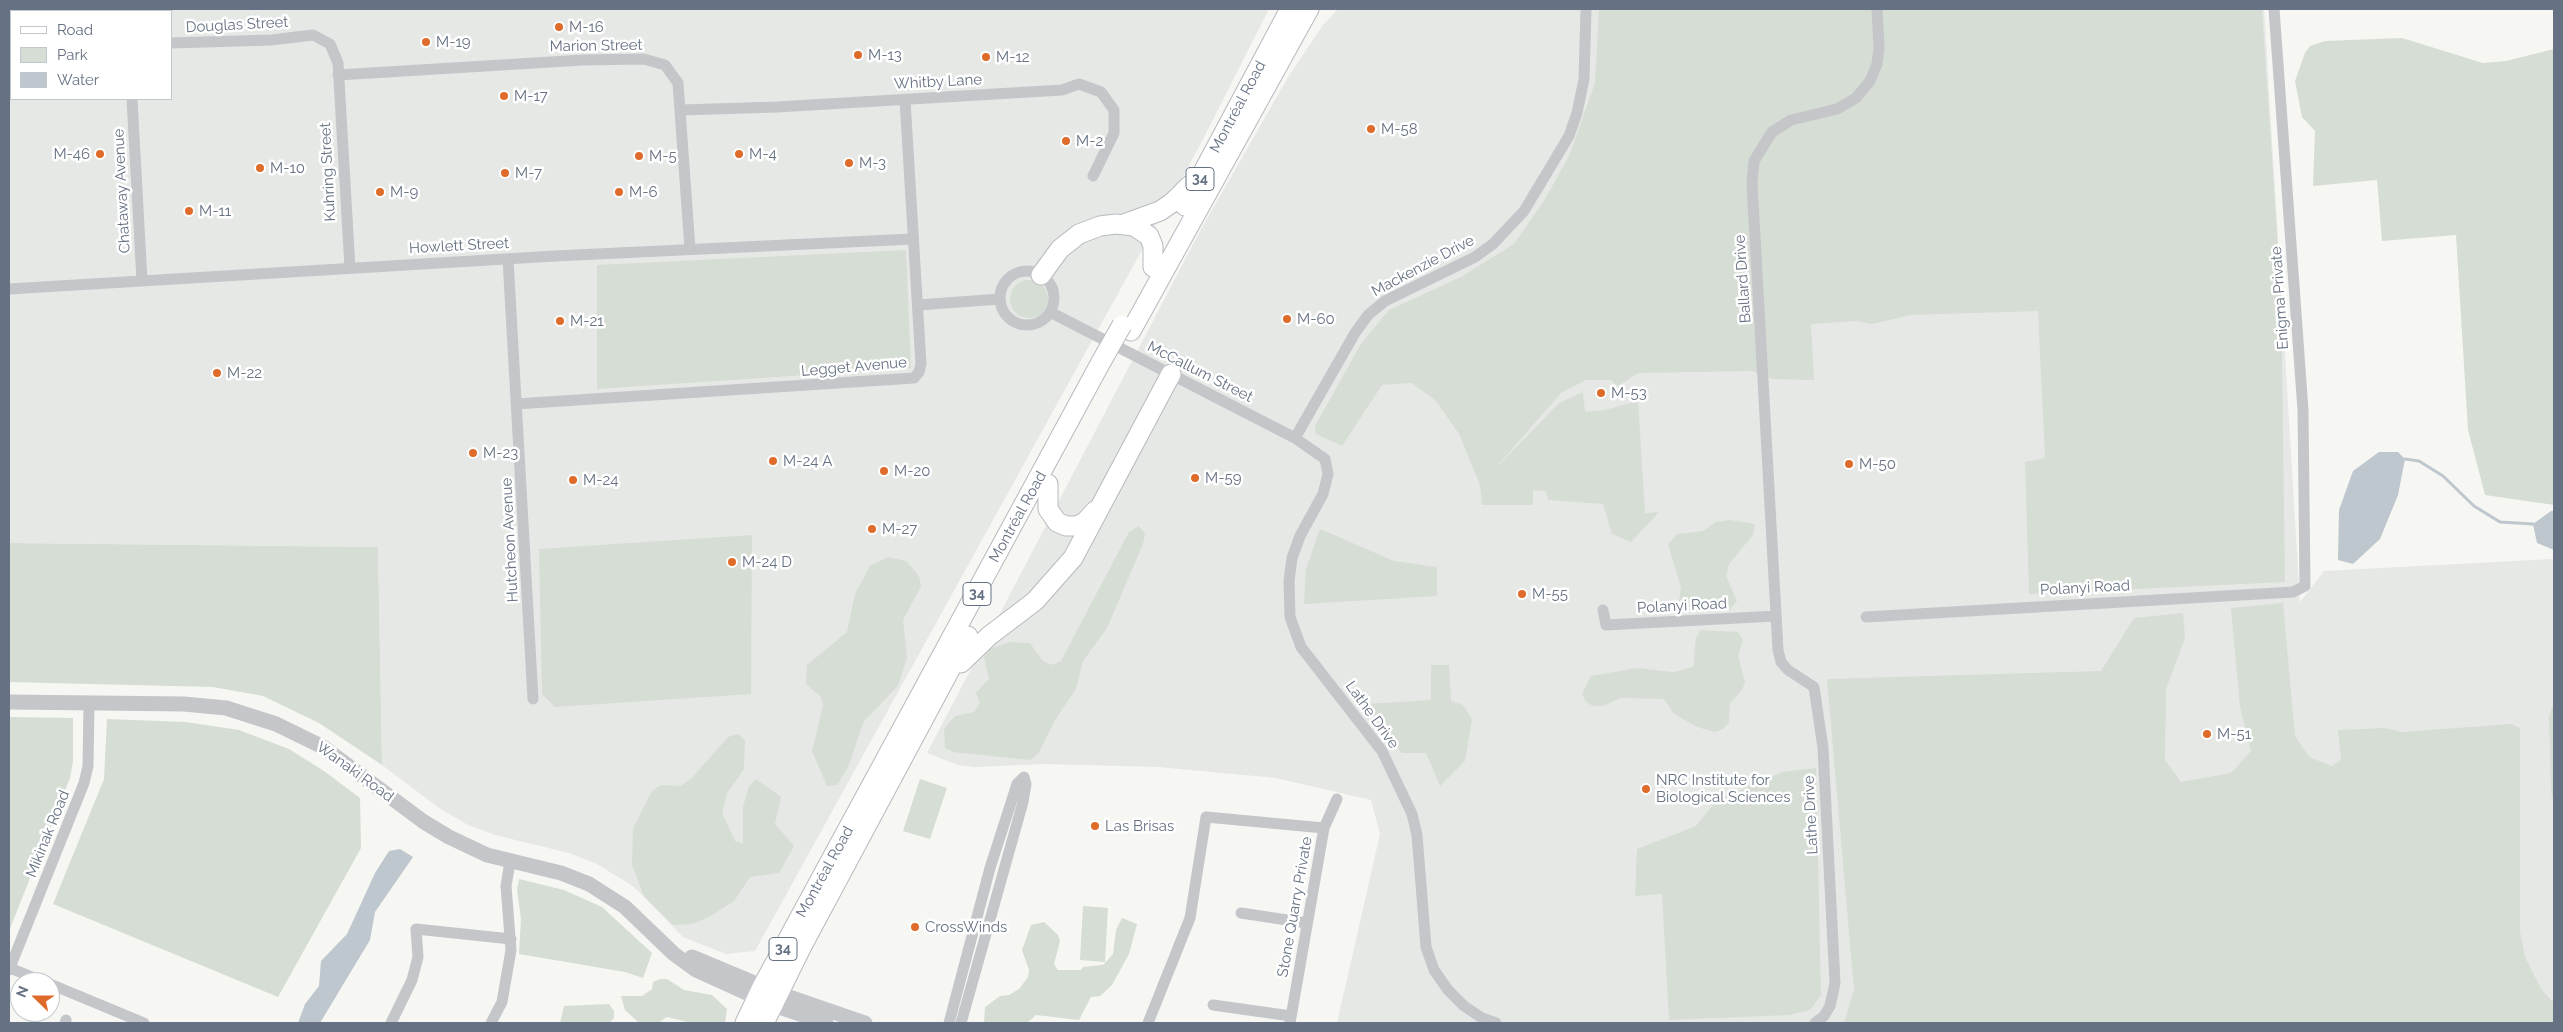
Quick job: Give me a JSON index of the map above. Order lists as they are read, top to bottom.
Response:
{
  "streets": {
    "main road": ["Montréal Road", "34"],
    "street": [
      "Douglas Street",
      "Marion Street",
      "Whitby Lane",
      "Kuhring Street",
      "Chataway Avenue",
      "Howlett Street",
      "Mackenzie Drive",
      "Ballard Drive",
      "Enigma Private",
      "Legget Avenue",
      "McCallum Street",
      "Hutcheon Avenue",
      "Polanyi Road",
      "Lathe Drive",
      "Wanaki Road",
      "Mikinak Road",
      "Stone Quarry Private"
    ]
  },
  "crossings": [
    ["Douglas Street", "Marion Street"],
    ["Douglas Street", "Kuhring Street"],
    ["Marion Street", "Whitby Lane"],
    ["Marion Street", "Kuhring Street"],
    ["Marion Street", "Howlett Street"],
    ["Whitby Lane", "Legget Avenue"],
    ["Montréal Road", "Wanaki Road"],
    ["Kuhring Street", "Howlett Street"],
    ["Chataway Avenue", "Howlett Street"],
    ["Howlett Street", "Legget Avenue"],
    ["Howlett Street", "Hutcheon Avenue"],
    ["Mackenzie Drive", "McCallum Street"],
    ["Ballard Drive", "Polanyi Road"],
    ["Ballard Drive", "Lathe Drive"],
    ["Enigma Private", "Polanyi Road"],
    ["Legget Avenue", "Hutcheon Avenue"],
    ["McCallum Street", "Lathe Drive"],
    ["Polanyi Road", "Lathe Drive"],
    ["Wanaki Road", "Mikinak Road"]
  ],
  "places": [
    "M-16",
    "M-19",
    "M-13",
    "M-12",
    "M-17",
    "M-58",
    "M-2",
    "M-46",
    "M-4",
    "M-5",
    "M-3",
    "M-10",
    "M-7",
    "M-9",
    "M-6",
    "M-11",
    "M-60",
    "M-21",
    "M-22",
    "M-53",
    "M-23",
    "M-24 A",
    "M-50",
    "M-20",
    "M-59",
    "M-24",
    "M-27",
    "M-24 D",
    "M-55",
    "M-51",
    "NRC Institute for Biological Sciences",
    "Las Brisas",
    "CrossWinds"
  ],
  "legend": ["Road", "Park", "Water"],
  "north": "left"
}
